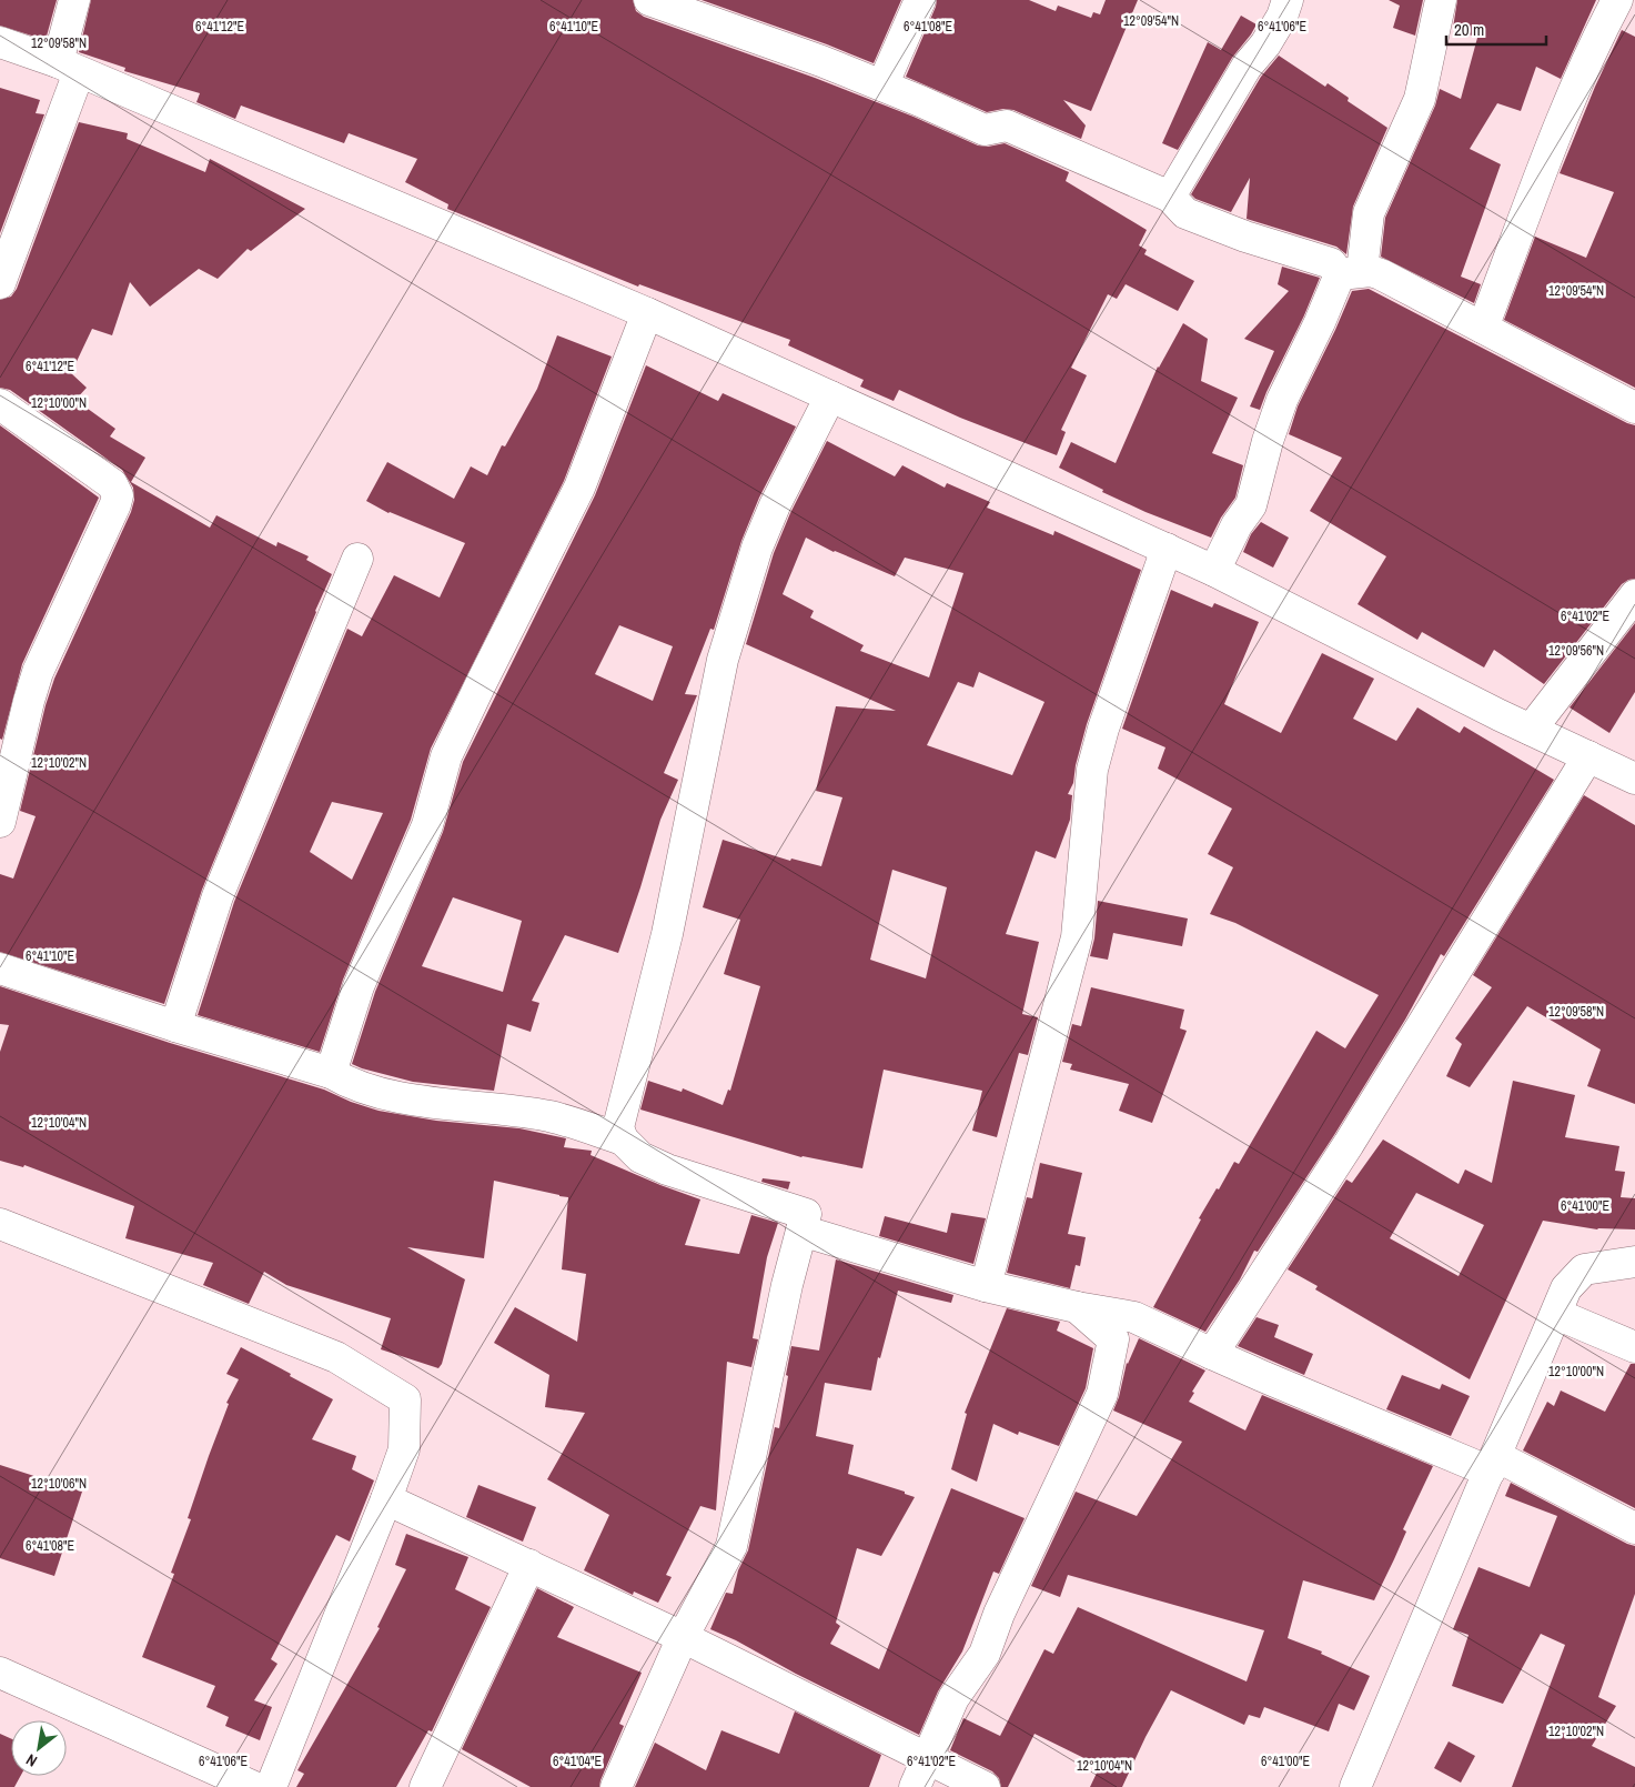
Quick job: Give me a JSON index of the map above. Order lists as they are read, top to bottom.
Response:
{
  "scale_bar": "20 m",
  "north": "bottom left",
  "coordinates": [
    "12°09'54\"N",
    "6°41'12\"E",
    "6°41'10\"E",
    "6°41'08\"E",
    "6°41'06\"E",
    "12°09'58\"N",
    "12°10'00\"N",
    "6°41'02\"E",
    "12°09'56\"N",
    "12°10'02\"N",
    "12°10'04\"N",
    "6°41'00\"E",
    "12°10'06\"N",
    "6°41'04\"E"
  ]
}
